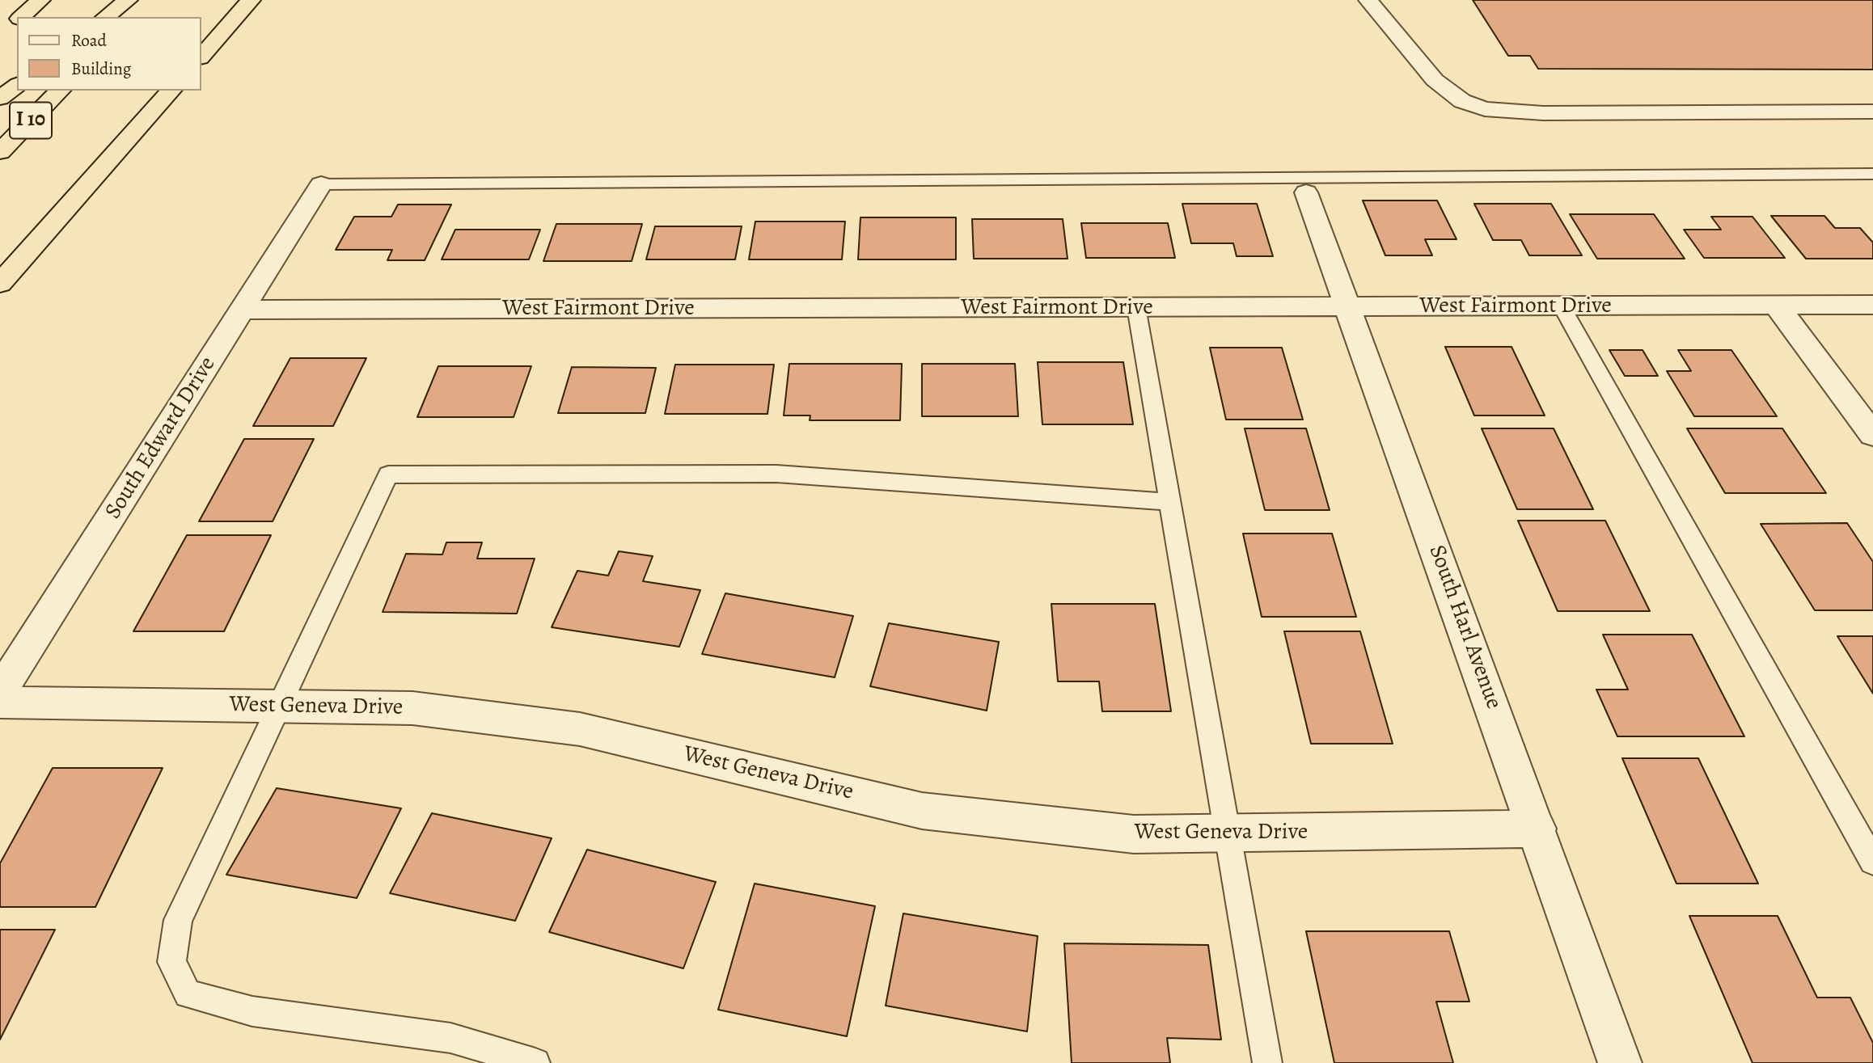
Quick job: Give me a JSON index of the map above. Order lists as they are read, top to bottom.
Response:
{
  "streets": {
    "highway": ["I 10"],
    "street": [
      "West Fairmont Drive",
      "South Edward Drive",
      "South Harl Avenue",
      "West Geneva Drive"
    ]
  },
  "crossings": [
    ["West Fairmont Drive", "South Edward Drive"],
    ["West Fairmont Drive", "South Harl Avenue"],
    ["South Harl Avenue", "West Geneva Drive"]
  ],
  "legend": ["Road", "Building"]
}
